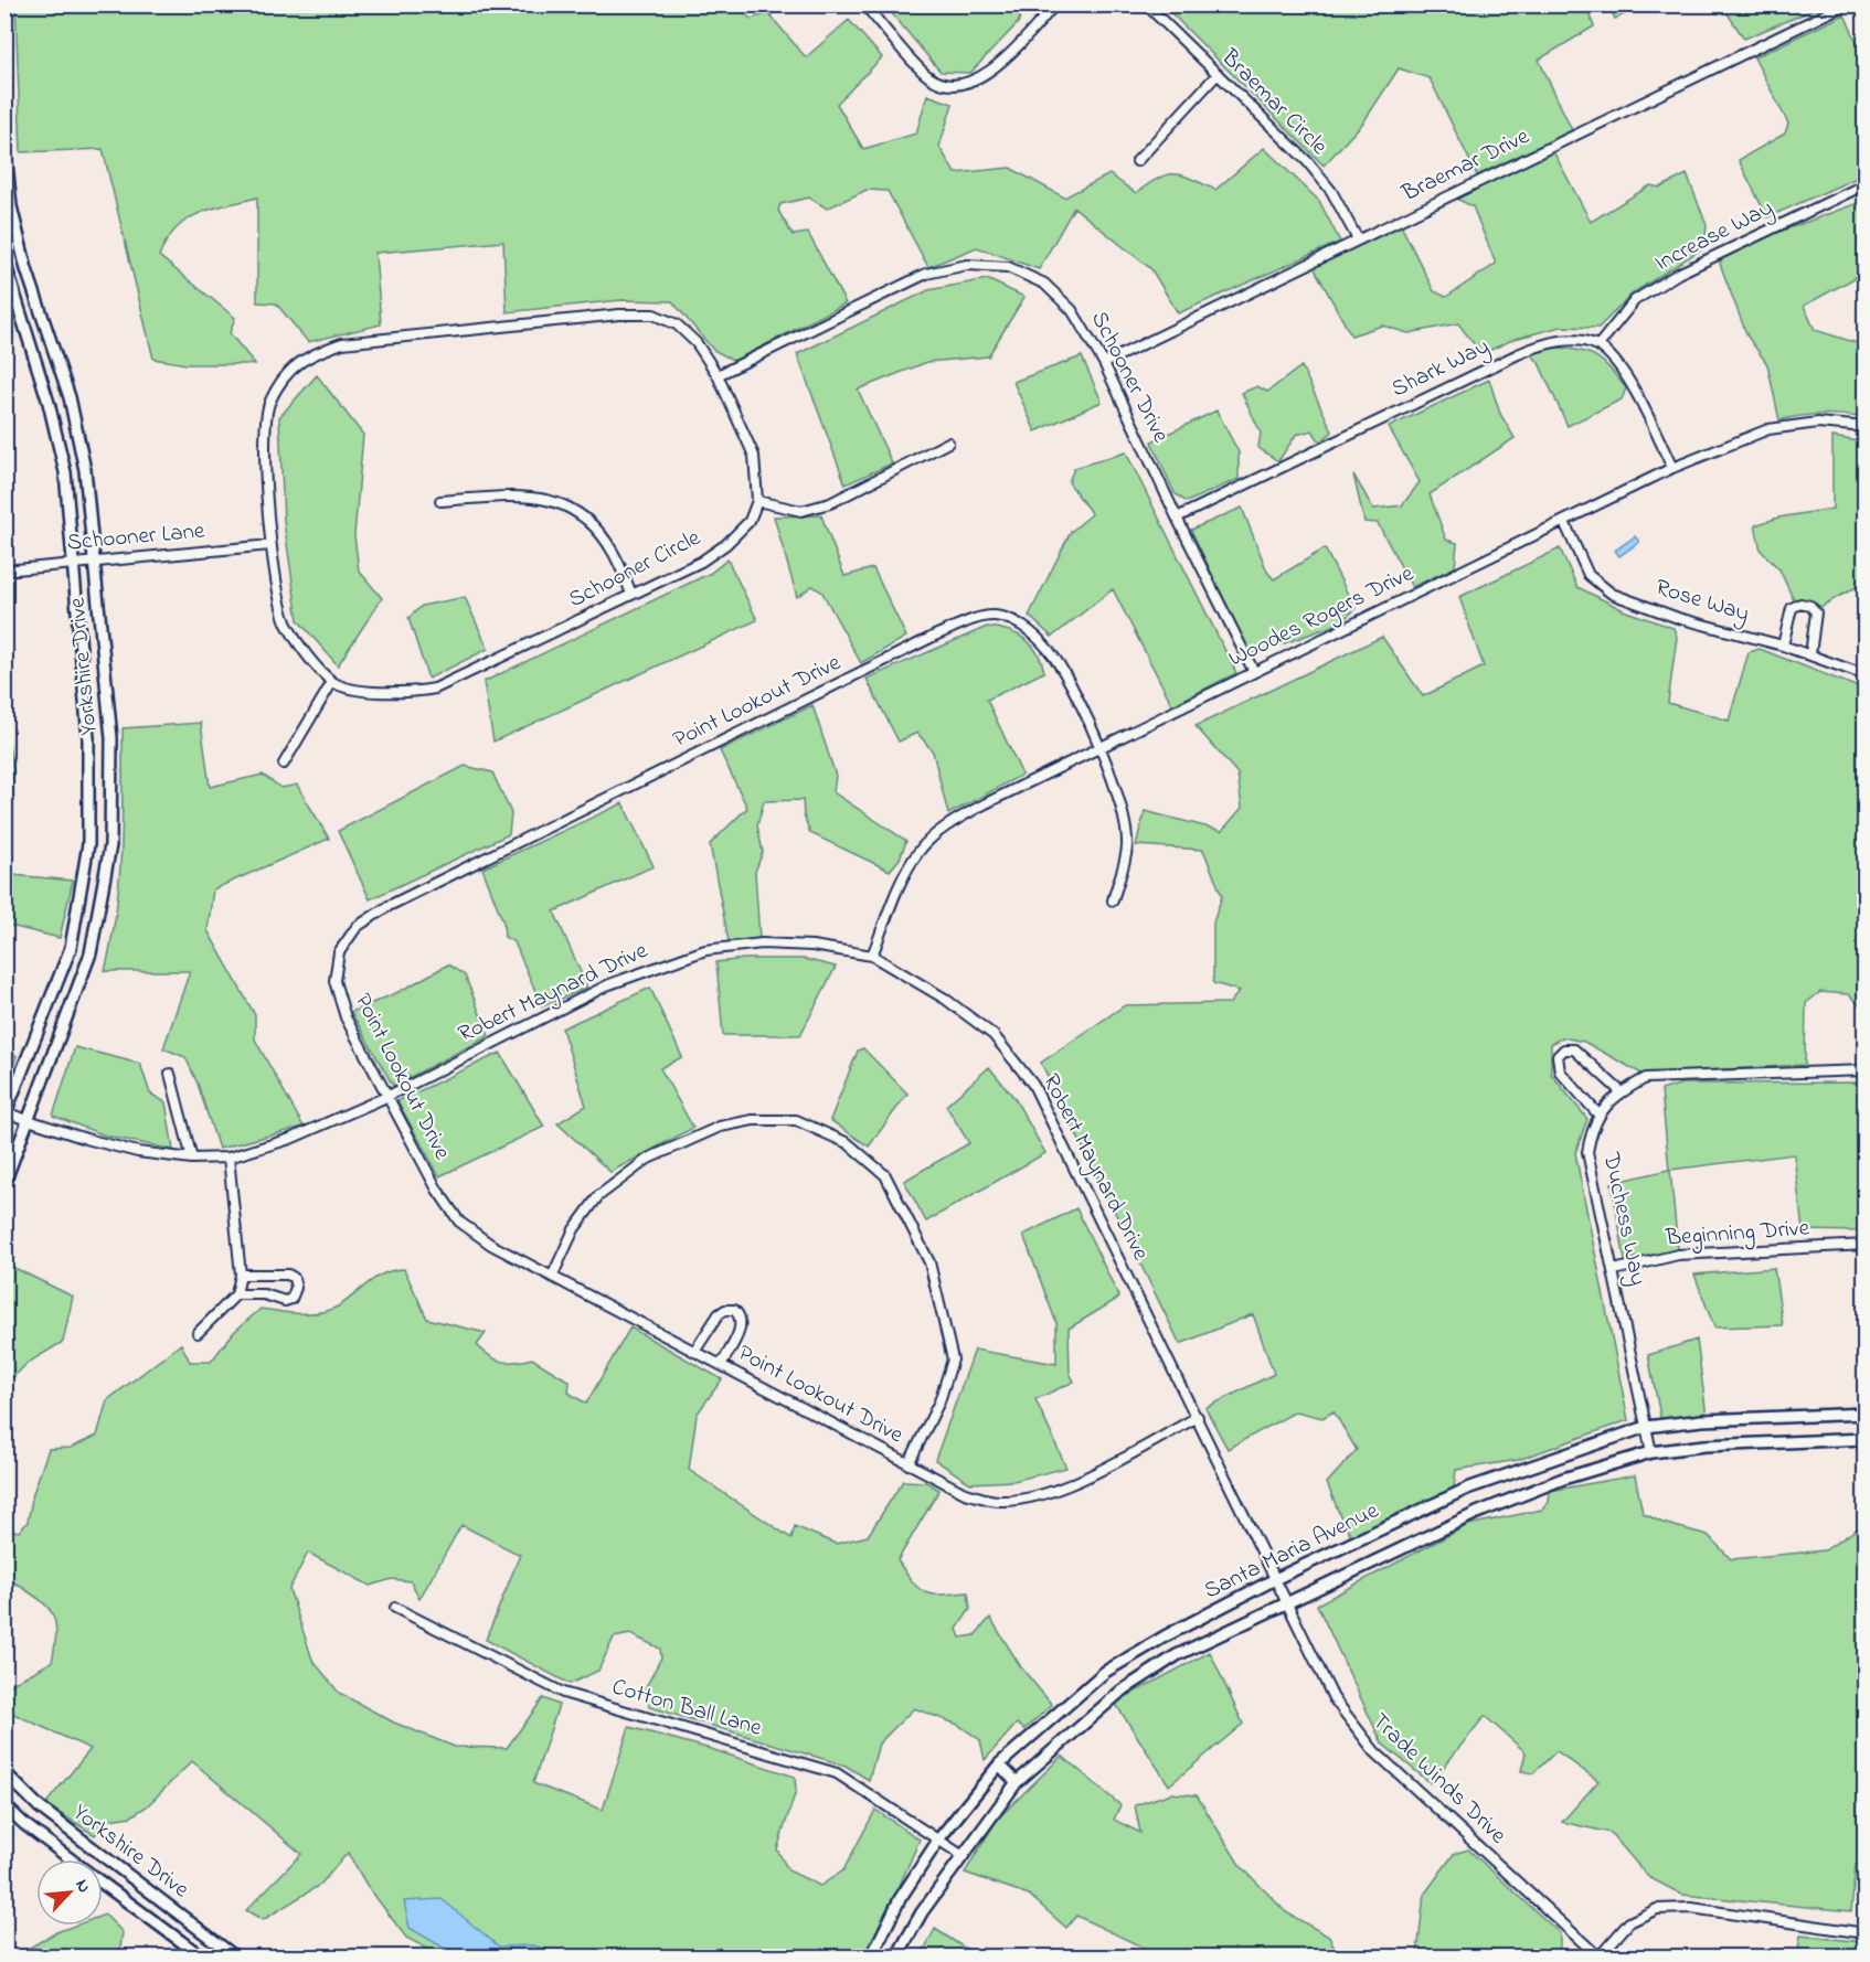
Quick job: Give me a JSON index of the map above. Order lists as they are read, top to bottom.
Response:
{
  "streets": {
    "street": [
      "Braemar Circle",
      "Braemar Drive",
      "Increase Way",
      "Shark Way",
      "Schooner Drive",
      "Schooner Lane",
      "Schooner Circle",
      "Rose Way",
      "Woodes Rogers Drive",
      "Yorkshire Drive",
      "Point Lookout Drive",
      "Robert Maynard Drive",
      "Duchess Way",
      "Beginning Drive",
      "Santa Maria Avenue",
      "Cotton Ball Lane",
      "Trade Winds Drive"
    ]
  },
  "crossings": [
    ["Braemar Circle", "Braemar Drive"],
    ["Braemar Drive", "Schooner Drive"],
    ["Increase Way", "Shark Way"],
    ["Shark Way", "Schooner Drive"],
    ["Schooner Drive", "Woodes Rogers Drive"],
    ["Schooner Lane", "Yorkshire Drive"],
    ["Rose Way", "Woodes Rogers Drive"],
    ["Woodes Rogers Drive", "Point Lookout Drive"],
    ["Woodes Rogers Drive", "Robert Maynard Drive"],
    ["Yorkshire Drive", "Robert Maynard Drive"],
    ["Point Lookout Drive", "Robert Maynard Drive"],
    ["Robert Maynard Drive", "Santa Maria Avenue"],
    ["Robert Maynard Drive", "Trade Winds Drive"],
    ["Duchess Way", "Beginning Drive"],
    ["Duchess Way", "Santa Maria Avenue"],
    ["Santa Maria Avenue", "Cotton Ball Lane"],
    ["Santa Maria Avenue", "Trade Winds Drive"]
  ],
  "north": "top right"
}
